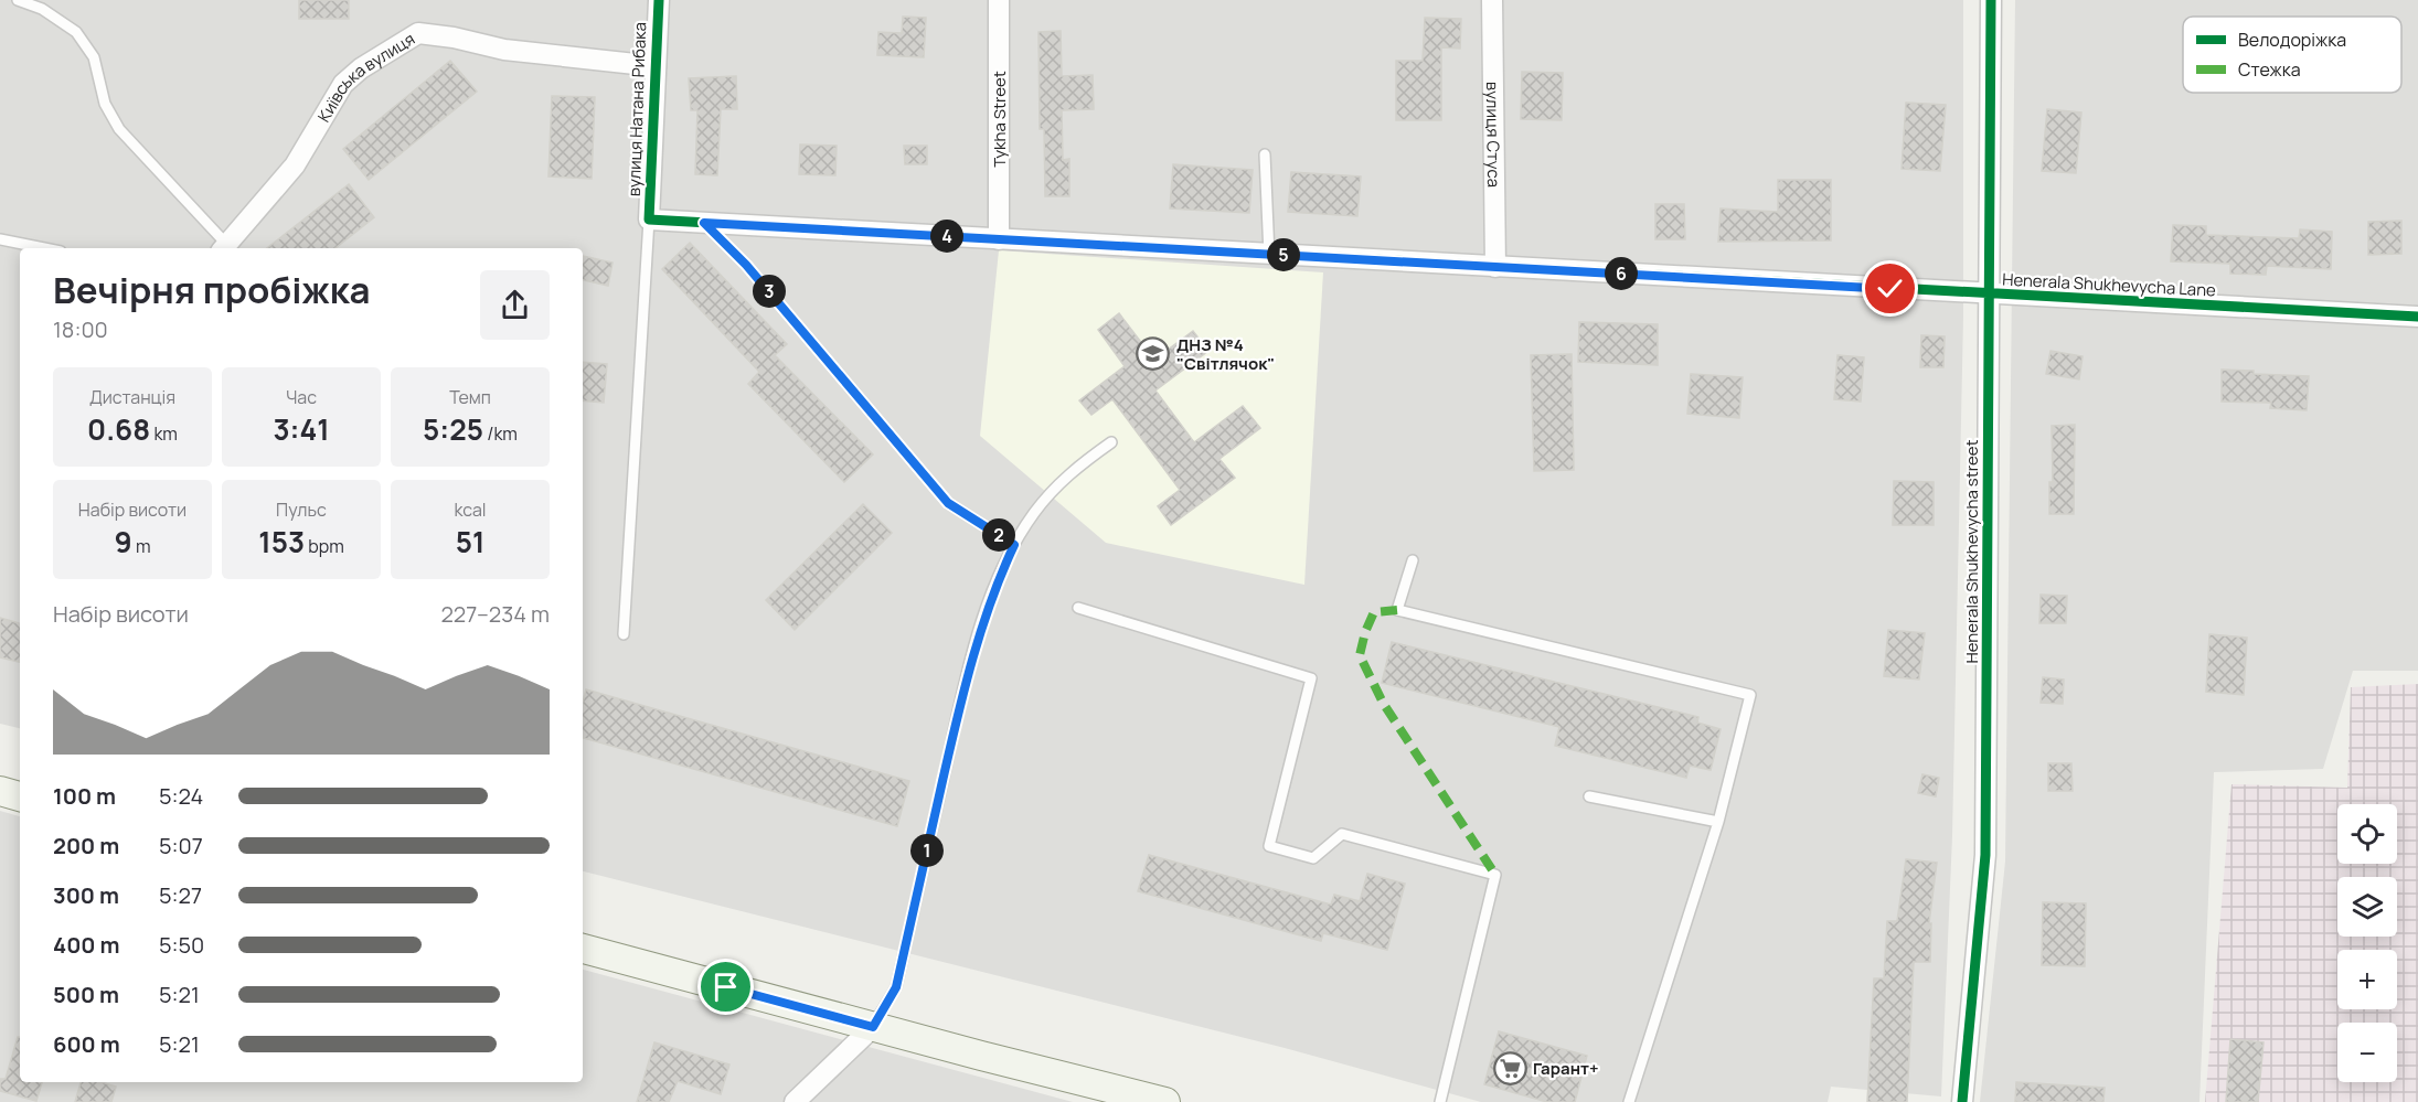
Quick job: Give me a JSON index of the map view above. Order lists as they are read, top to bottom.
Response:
{
  "streets": {
    "street": [
      "Київська вулиця",
      "вулиця Натана Рибака",
      "Tykha Street",
      "вулиця Стуса",
      "Henerala Shukhevycha Lane",
      "Henerala Shukhevycha street"
    ]
  },
  "crossings": [
    ["Київська вулиця", "вулиця Натана Рибака"],
    ["вулиця Натана Рибака", "Henerala Shukhevycha Lane"],
    ["Tykha Street", "Henerala Shukhevycha Lane"],
    ["вулиця Стуса", "Henerala Shukhevycha Lane"],
    ["Henerala Shukhevycha Lane", "Henerala Shukhevycha street"]
  ],
  "places": {
    "school or university": ["ДНЗ №4 \"Світлячок\""],
    "supermarket": ["Гарант+"]
  },
  "legend": ["Велодоріжка", "Стежка"],
  "page": {
    "pins": [
      "4",
      "5",
      "6",
      "3",
      "2",
      "1"
    ],
    "heading": ["Вечірня пробіжка", "18:00"],
    "stats": [
      ["Дистанція", "0.68 km"],
      ["Час", "3:41"],
      ["Темп", "5:25 /km"],
      ["Набір висоти", "9 m"],
      ["Пульс", "153 bpm"],
      ["kcal", "51"]
    ],
    "chart": ["Набір висоти", "227–234 m"],
    "list": [
      {
        "name": "100 m",
        "note": "5:24"
      },
      {
        "name": "200 m",
        "note": "5:07"
      },
      {
        "name": "300 m",
        "note": "5:27"
      },
      {
        "name": "400 m",
        "note": "5:50"
      },
      {
        "name": "500 m",
        "note": "5:21"
      },
      {
        "name": "600 m",
        "note": "5:21"
      }
    ],
    "map_buttons": ["+", "−"]
  }
}
